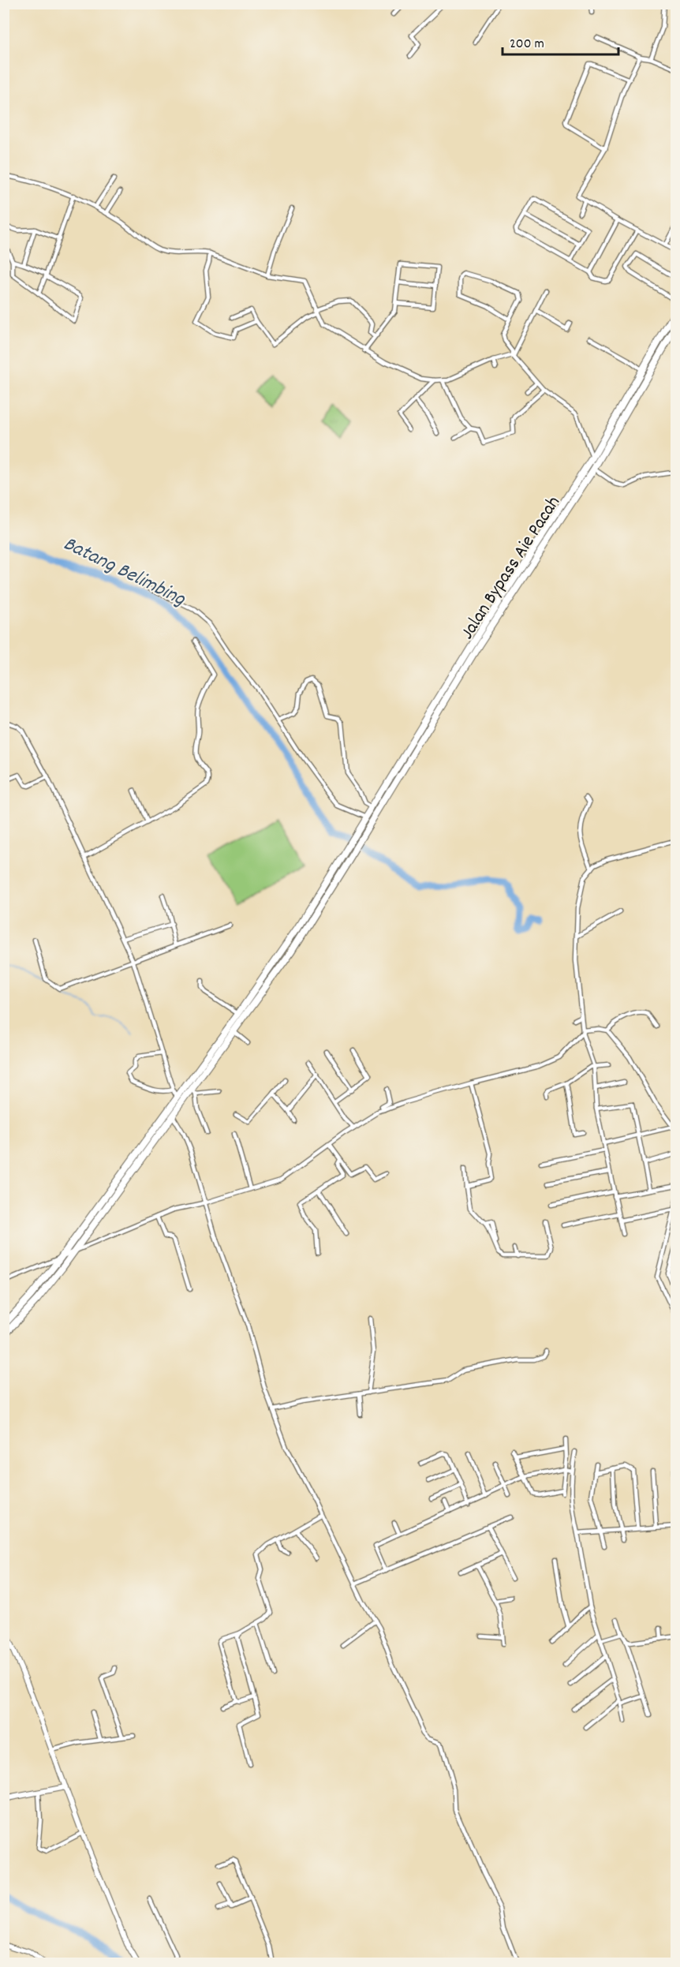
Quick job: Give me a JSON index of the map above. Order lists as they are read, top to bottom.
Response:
{
  "streets": {
    "highway": ["Jalan Bypass Aie Pacah"]
  },
  "water": ["Batang Belimbing"],
  "scale_bar": "200 m"
}
